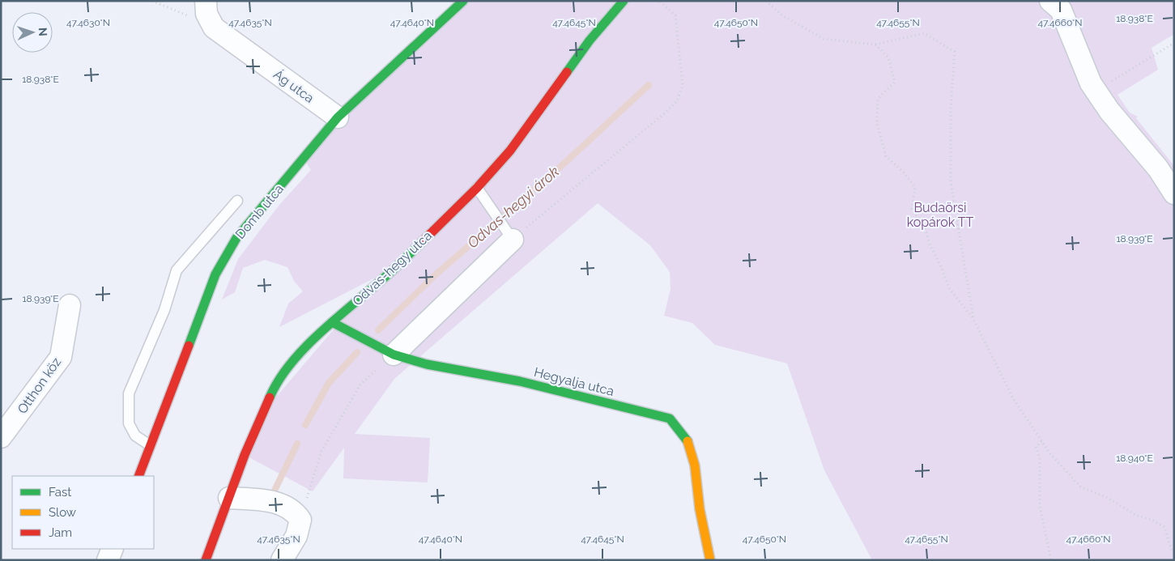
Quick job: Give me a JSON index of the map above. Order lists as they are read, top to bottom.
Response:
{
  "streets": {
    "street": [
      "Ág utca",
      "Domb utca",
      "Odvas-hegy utca",
      "Hegyalja utca",
      "Otthon köz"
    ]
  },
  "crossings": [
    ["Ág utca", "Domb utca"],
    ["Odvas-hegy utca", "Hegyalja utca"]
  ],
  "water": ["Odvas-hegyi árok"],
  "parks": ["Budaörsi kopárok TT"],
  "legend": ["Fast", "Slow", "Jam"],
  "north": "right",
  "coordinates": [
    "18.938°E",
    "47.4630°N",
    "47.4635°N",
    "47.4640°N",
    "47.4645°N",
    "47.4650°N",
    "47.4655°N",
    "47.4660°N",
    "18.939°E",
    "18.940°E"
  ]
}
